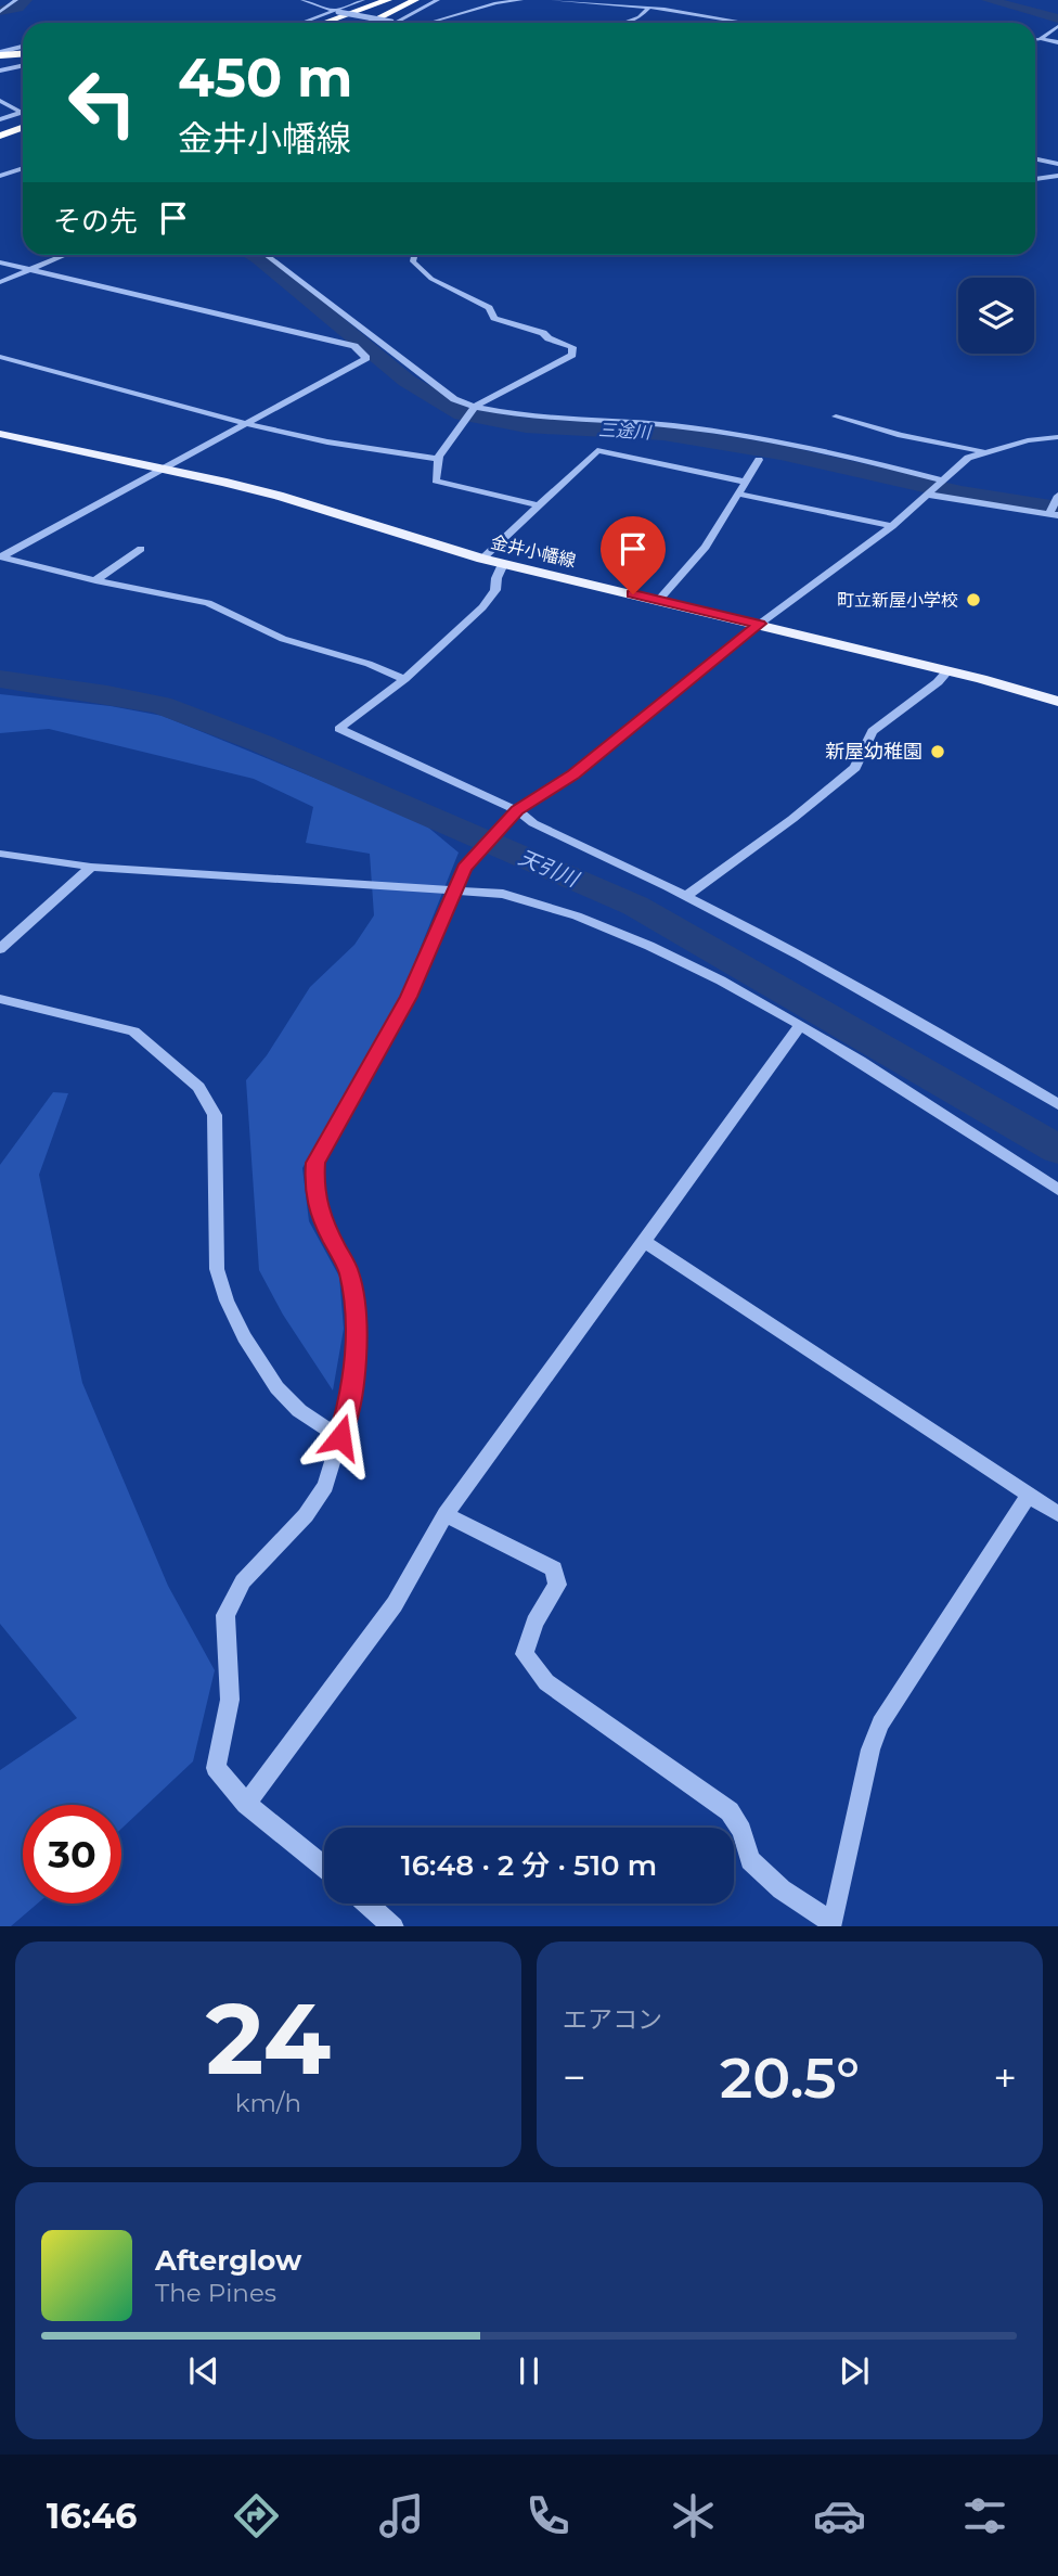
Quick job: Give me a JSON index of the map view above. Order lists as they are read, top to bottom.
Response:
{
  "streets": {
    "main road": ["金井小幡線"]
  },
  "water": ["三途川", "天引川"],
  "places": ["町立新屋小学校", "新屋幼稚園"],
  "page": {
    "turn": ["450 m", "金井小幡線"],
    "then": "その先",
    "limit": "30",
    "trip": "16:48 · 2 分 · 510 m",
    "tile": [
      ["24", "km/h"],
      "エアコン"
    ],
    "heat": ["−", "20.5°", "+"],
    "song": ["Afterglow", "The Pines"],
    "tabs": "16:46"
  }
}
